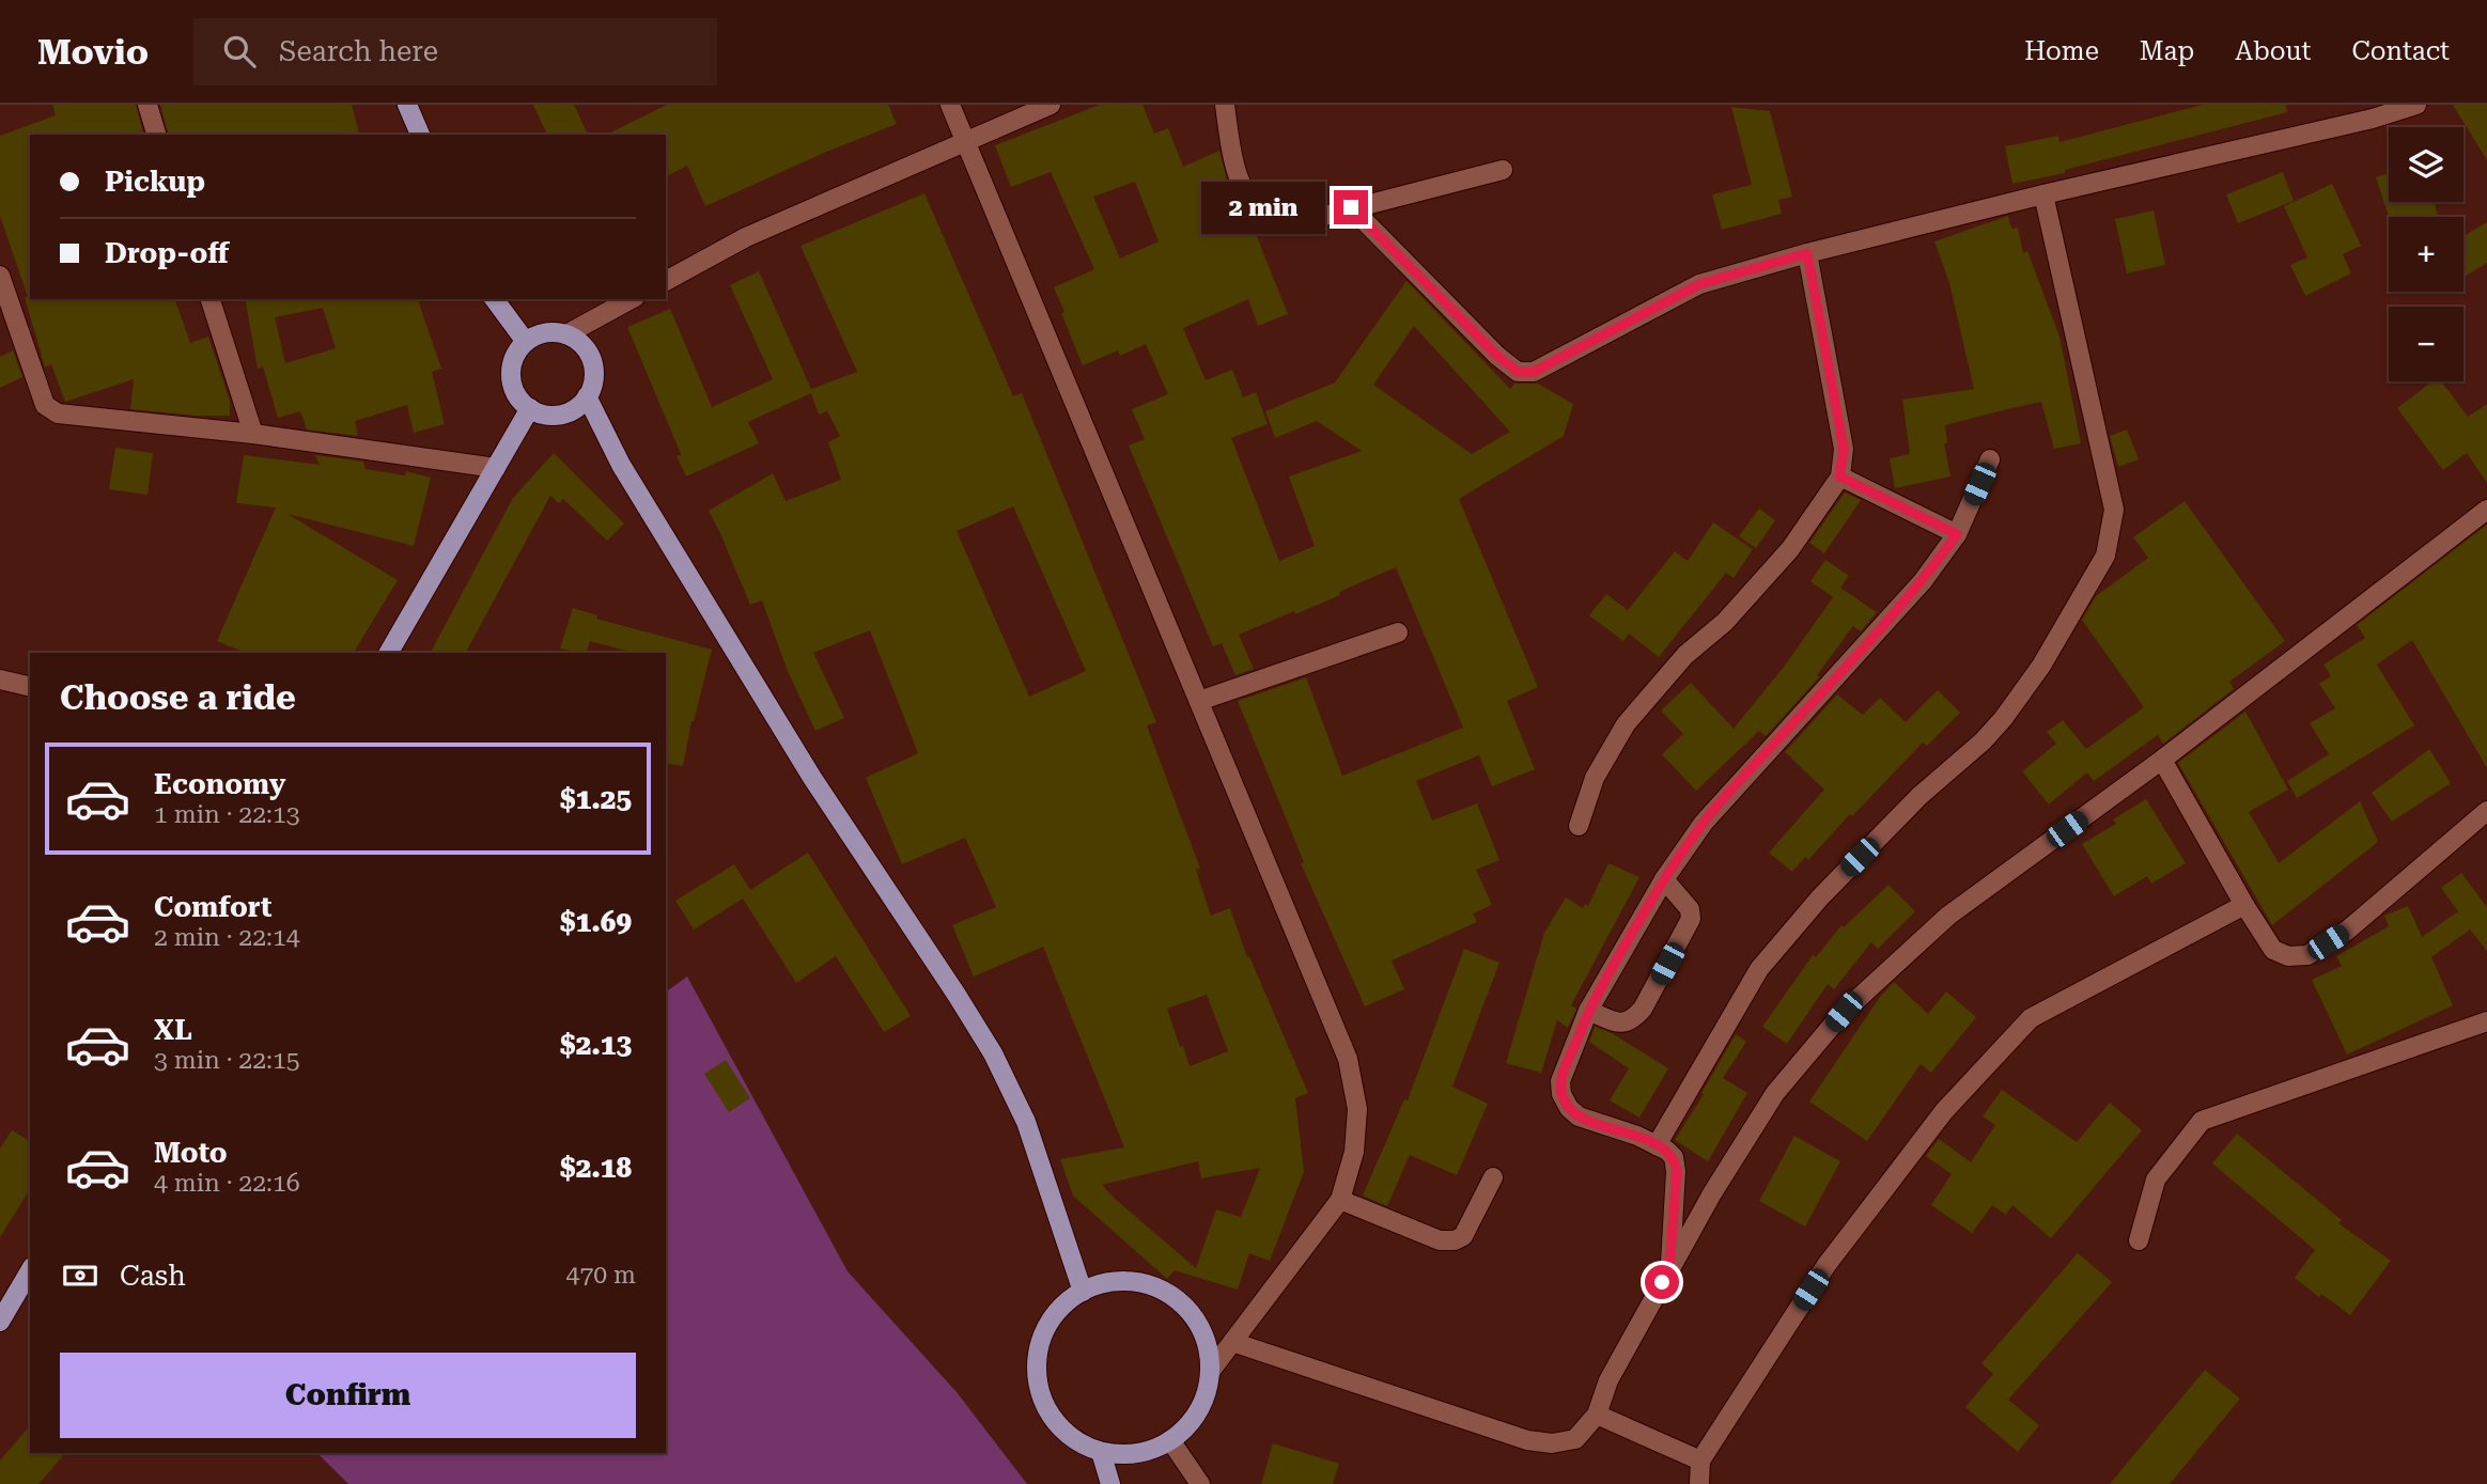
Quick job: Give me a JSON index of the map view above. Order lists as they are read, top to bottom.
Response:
{
  "page": {
    "header": "Movio",
    "search": "Search here",
    "nav": [
      "Home",
      "Map",
      "About",
      "Contact"
    ],
    "map_buttons": ["+", "−"],
    "banner": ["Pickup", "Drop-off"],
    "bubble": "2 min",
    "heading": "Choose a ride",
    "list": [
      {
        "name": "Economy",
        "note": "1 min · 22:13",
        "value": "$1.25"
      },
      {
        "name": "Comfort",
        "note": "2 min · 22:14",
        "value": "$1.69"
      },
      {
        "name": "XL",
        "note": "3 min · 22:15",
        "value": "$2.13"
      },
      {
        "name": "Moto",
        "note": "4 min · 22:16",
        "value": "$2.18"
      }
    ],
    "pay": ["Cash", "470 m"],
    "buttons": "Confirm"
  }
}
